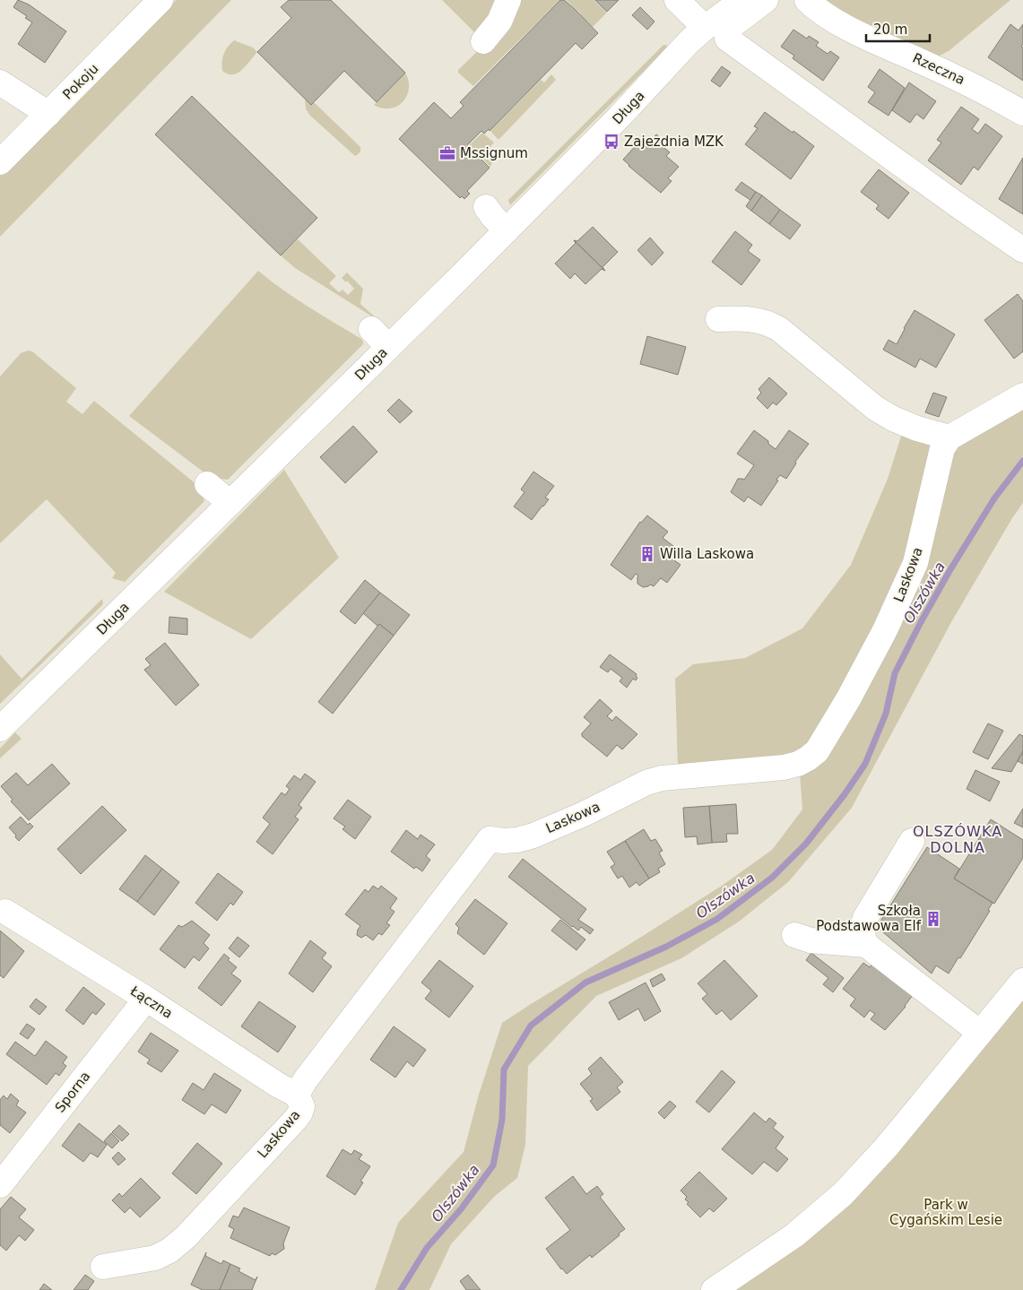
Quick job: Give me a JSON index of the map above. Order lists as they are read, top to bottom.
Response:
{
  "streets": {
    "street": [
      "Rzeczna",
      "Pokoju",
      "Długa",
      "Laskowa",
      "Łączna",
      "Sporna"
    ]
  },
  "crossings": [
    ["Laskowa", "Łączna"],
    ["Łączna", "Sporna"]
  ],
  "districts": ["OLSZÓWKA DOLNA"],
  "water": ["Olszówka"],
  "parks": ["Park w Cygańskim Lesie"],
  "places": {
    "bus stop": ["Zajezdnia MZK"],
    "office": ["Mssignum"],
    "building": ["Willa Laskowa", "Szkoła Podstawowa Elf"]
  },
  "scale_bar": "20 m"
}
